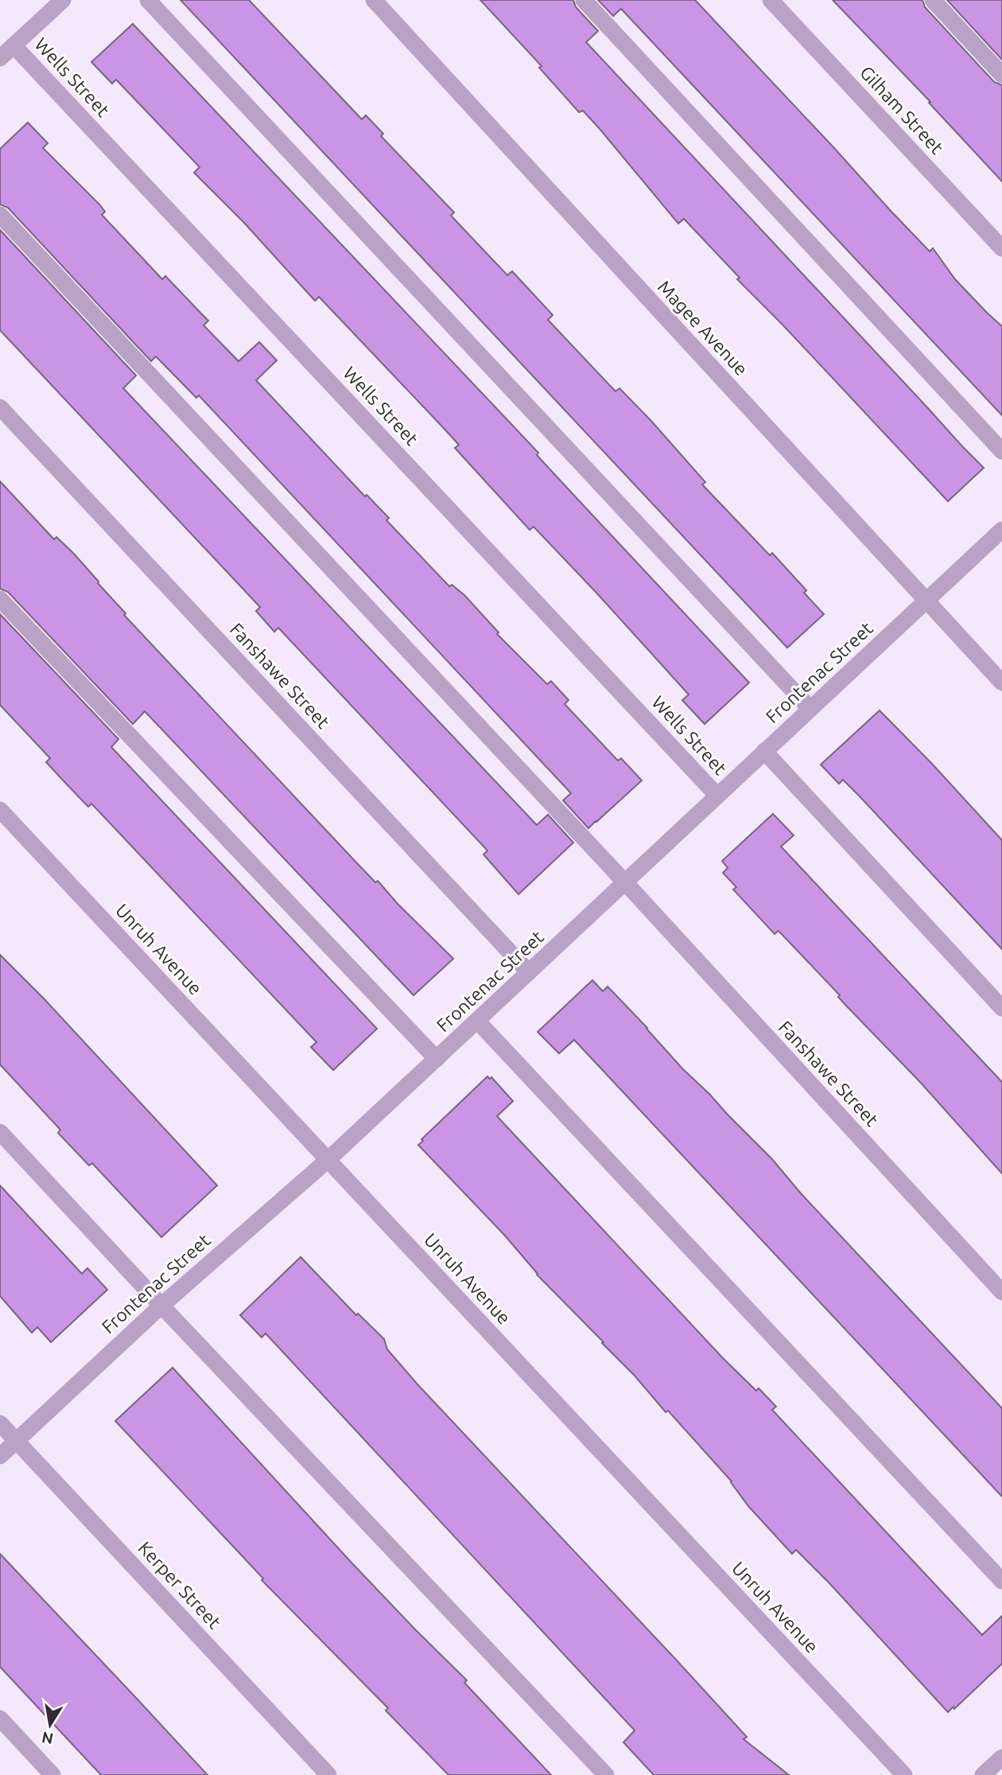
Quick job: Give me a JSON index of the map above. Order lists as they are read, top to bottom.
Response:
{
  "streets": {
    "street": [
      "Wells Street",
      "Gilham Street",
      "Magee Avenue",
      "Frontenac Street",
      "Fanshawe Street",
      "Unruh Avenue",
      "Kerper Street"
    ]
  },
  "crossings": [
    ["Wells Street", "Frontenac Street"],
    ["Magee Avenue", "Frontenac Street"],
    ["Frontenac Street", "Fanshawe Street"],
    ["Frontenac Street", "Unruh Avenue"],
    ["Frontenac Street", "Kerper Street"]
  ],
  "north": "bottom"
}
